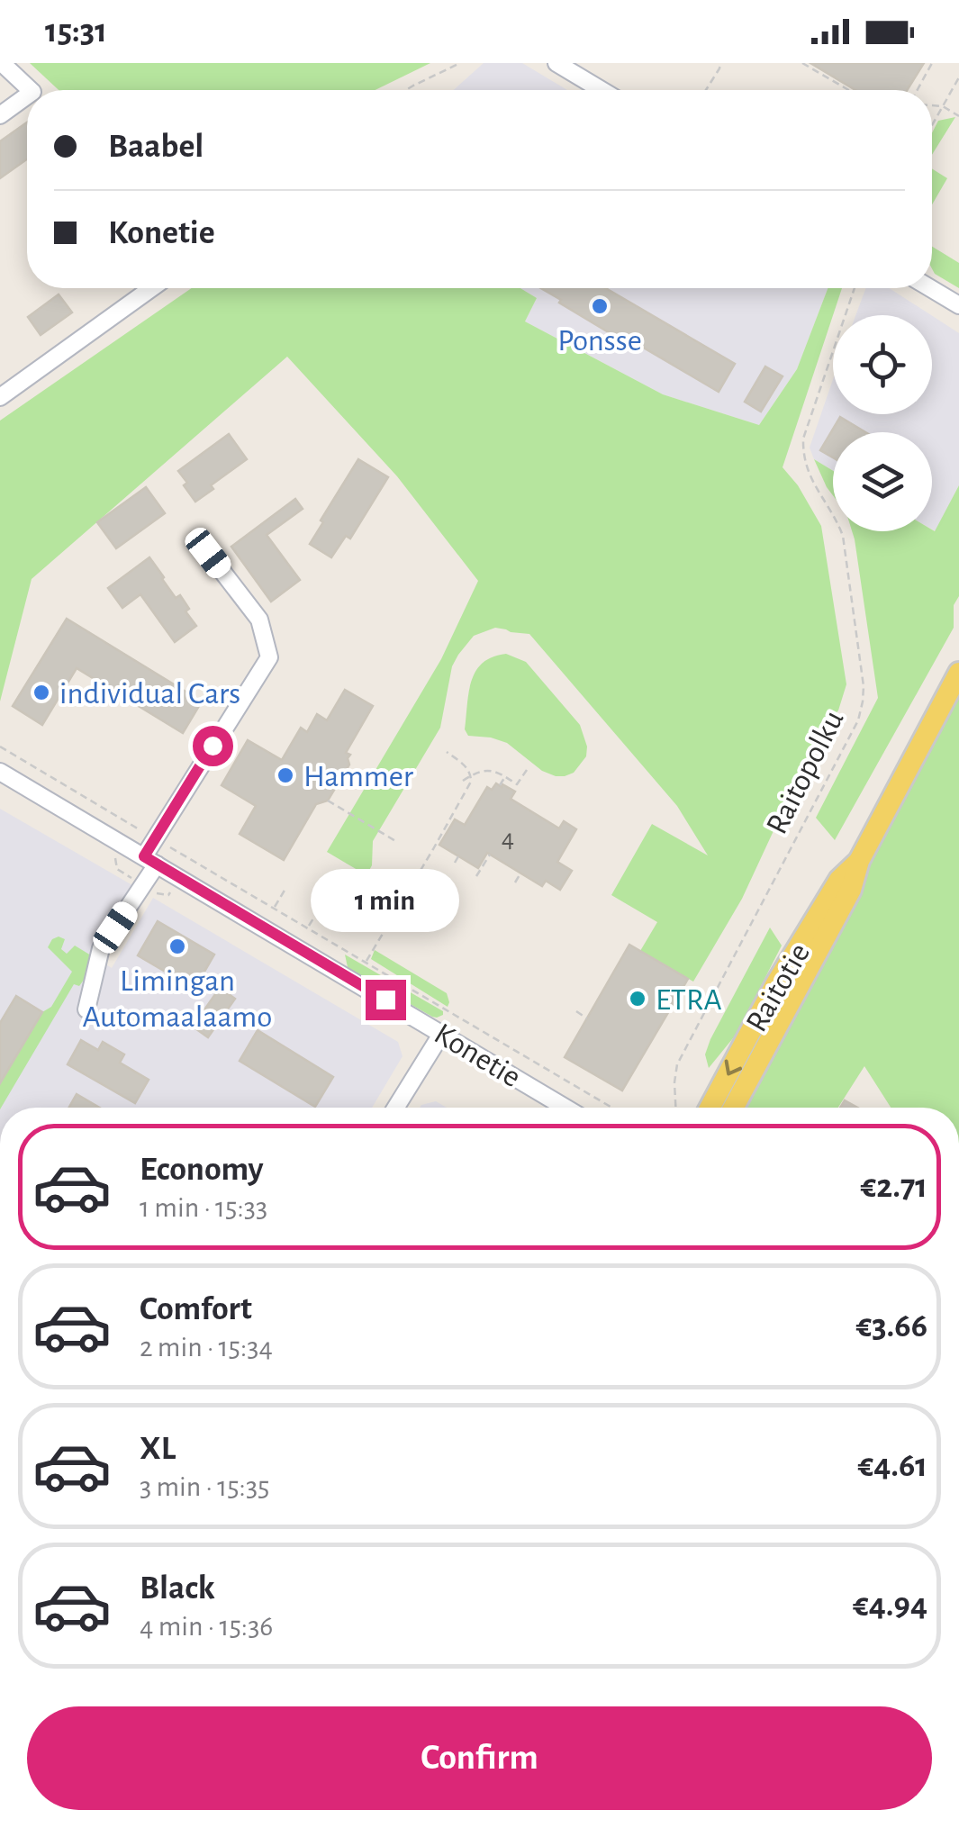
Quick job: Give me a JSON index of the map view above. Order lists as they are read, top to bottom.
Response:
{
  "streets": {
    "main road": ["Raitotie"],
    "street": ["Konetie"],
    "path": ["Raitopolku"]
  },
  "places": [
    "Ponsse",
    "individual Cars",
    "Hammer",
    "Limingan Automaalaamo",
    "ETRA"
  ],
  "house_numbers": ["4"],
  "page": {
    "status": "15:31",
    "banner": ["Baabel", "Konetie"],
    "bubble": "1 min",
    "list": [
      {
        "name": "Economy",
        "note": "1 min · 15:33",
        "value": "€2.71"
      },
      {
        "name": "Comfort",
        "note": "2 min · 15:34",
        "value": "€3.66"
      },
      {
        "name": "XL",
        "note": "3 min · 15:35",
        "value": "€4.61"
      },
      {
        "name": "Black",
        "note": "4 min · 15:36",
        "value": "€4.94"
      }
    ],
    "buttons": "Confirm"
  }
}
